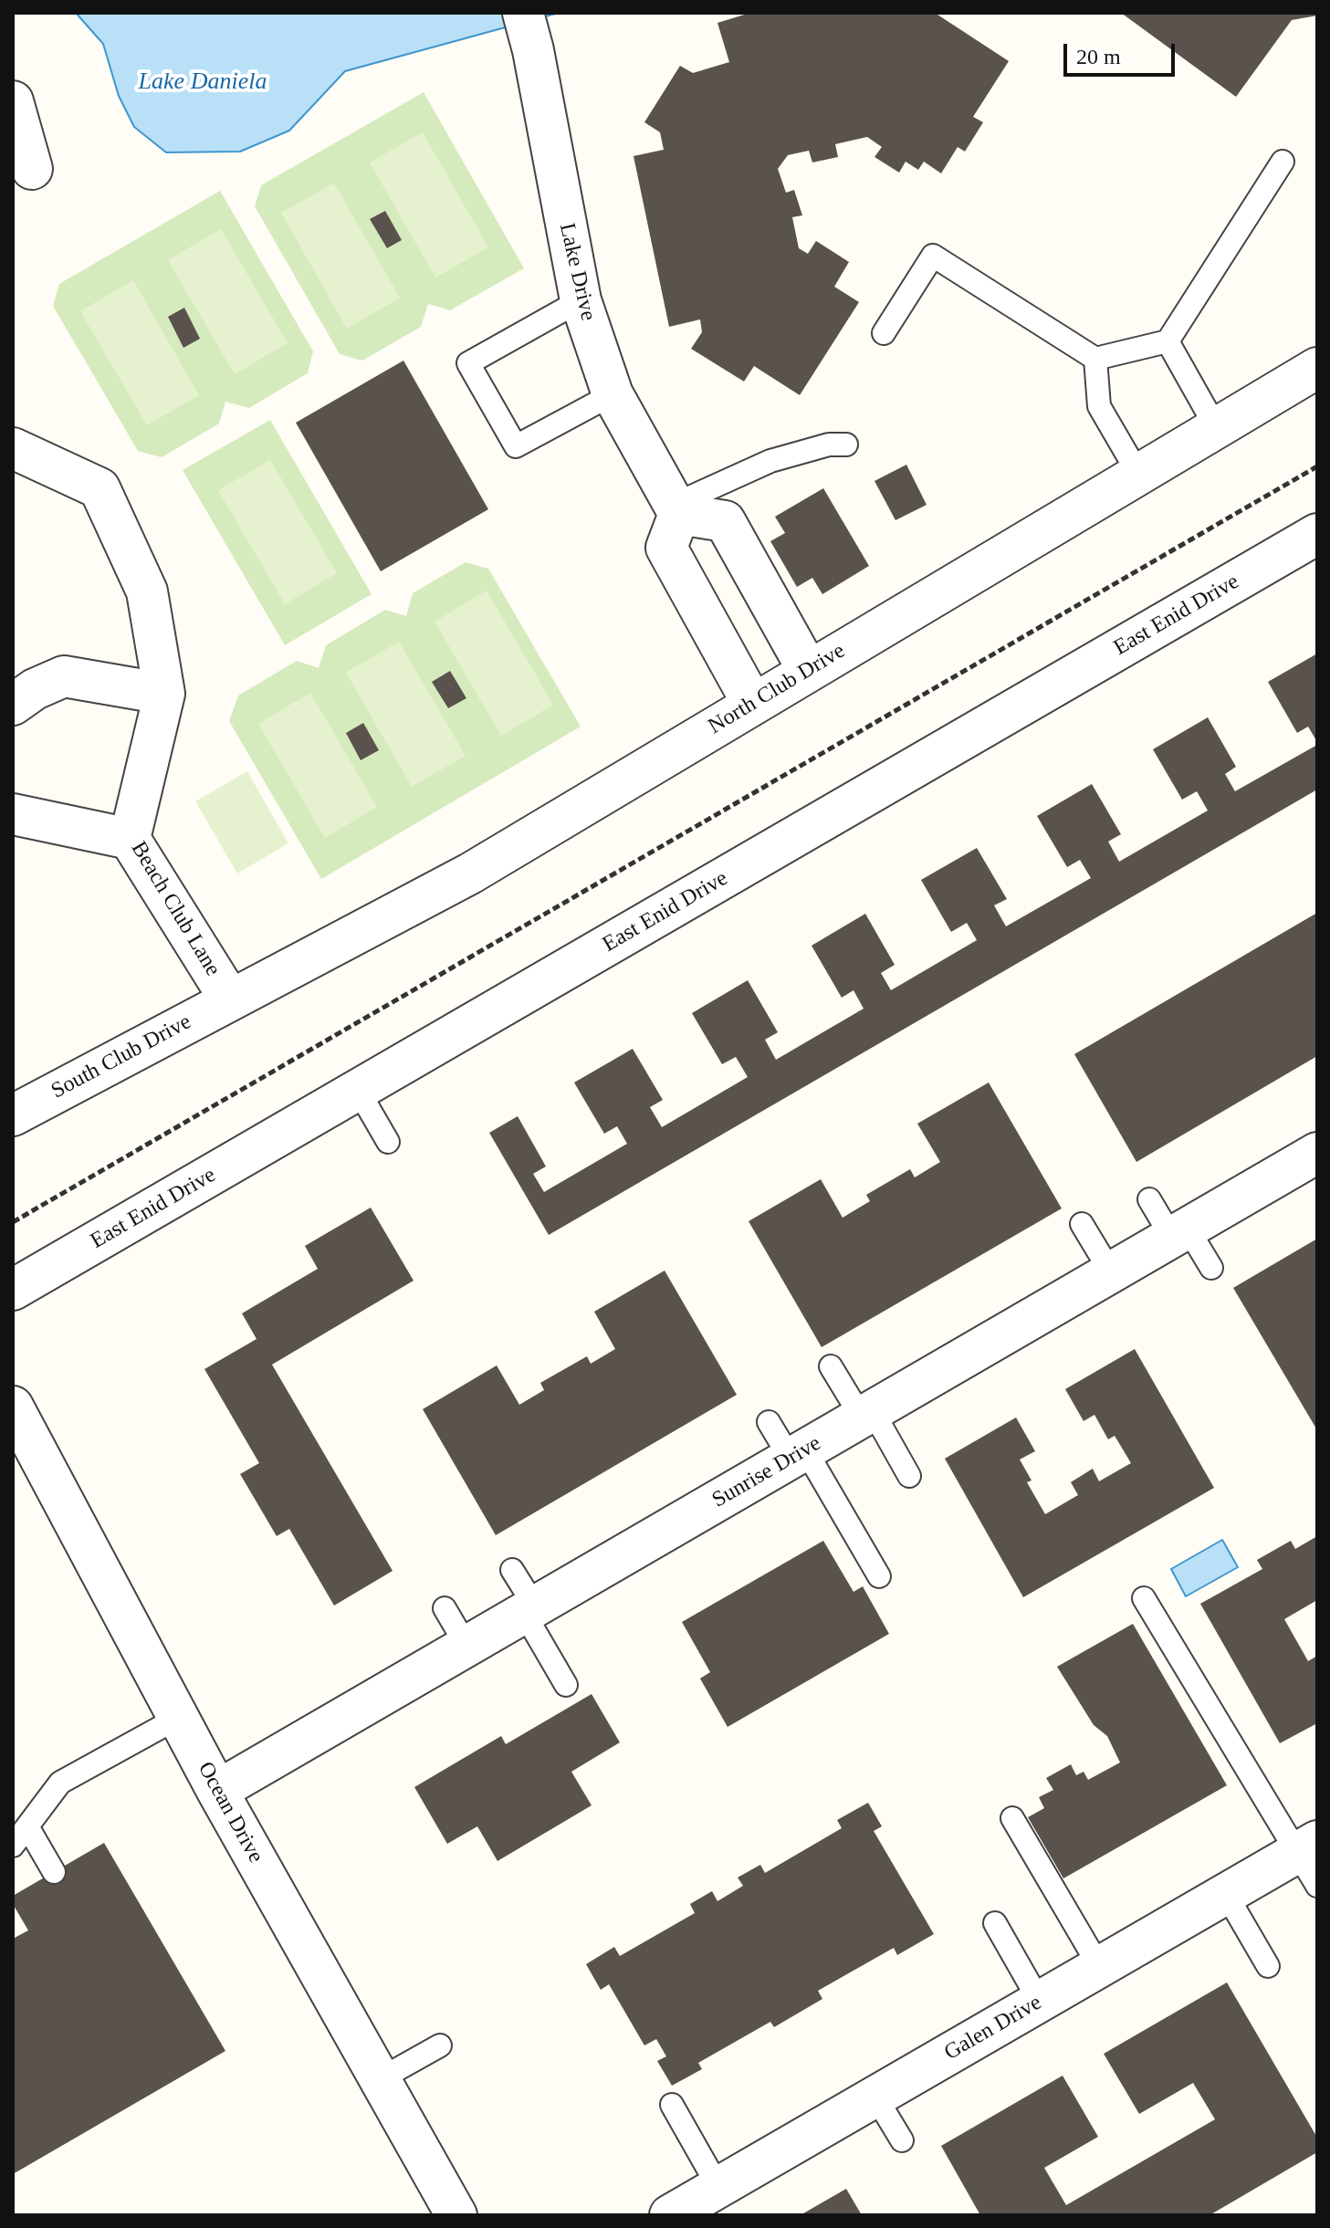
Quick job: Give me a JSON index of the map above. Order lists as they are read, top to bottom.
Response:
{
  "streets": {
    "street": [
      "Lake Drive",
      "East Enid Drive",
      "North Club Drive",
      "Beach Club Lane",
      "South Club Drive",
      "Sunrise Drive",
      "Ocean Drive",
      "Galen Drive"
    ]
  },
  "crossings": [
    ["North Club Drive", "Beach Club Lane"],
    ["North Club Drive", "South Club Drive"],
    ["Beach Club Lane", "South Club Drive"],
    ["Sunrise Drive", "Ocean Drive"]
  ],
  "water": ["Lake Daniela"],
  "scale_bar": "20 m"
}
